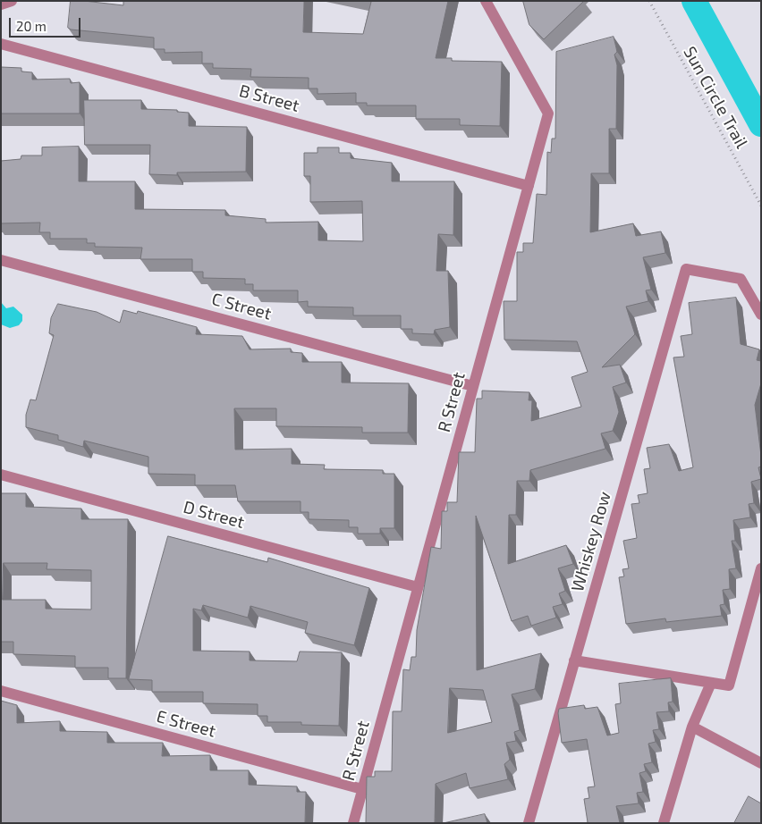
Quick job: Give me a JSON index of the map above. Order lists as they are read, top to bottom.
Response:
{
  "streets": {
    "lane": [
      "B Street",
      "C Street",
      "R Street",
      "D Street",
      "Whiskey Row",
      "E Street"
    ],
    "path": ["Sun Circle Trail"]
  },
  "crossings": [
    ["B Street", "R Street"],
    ["C Street", "R Street"],
    ["R Street", "D Street"],
    ["R Street", "E Street"]
  ],
  "scale_bar": "20 m"
}
